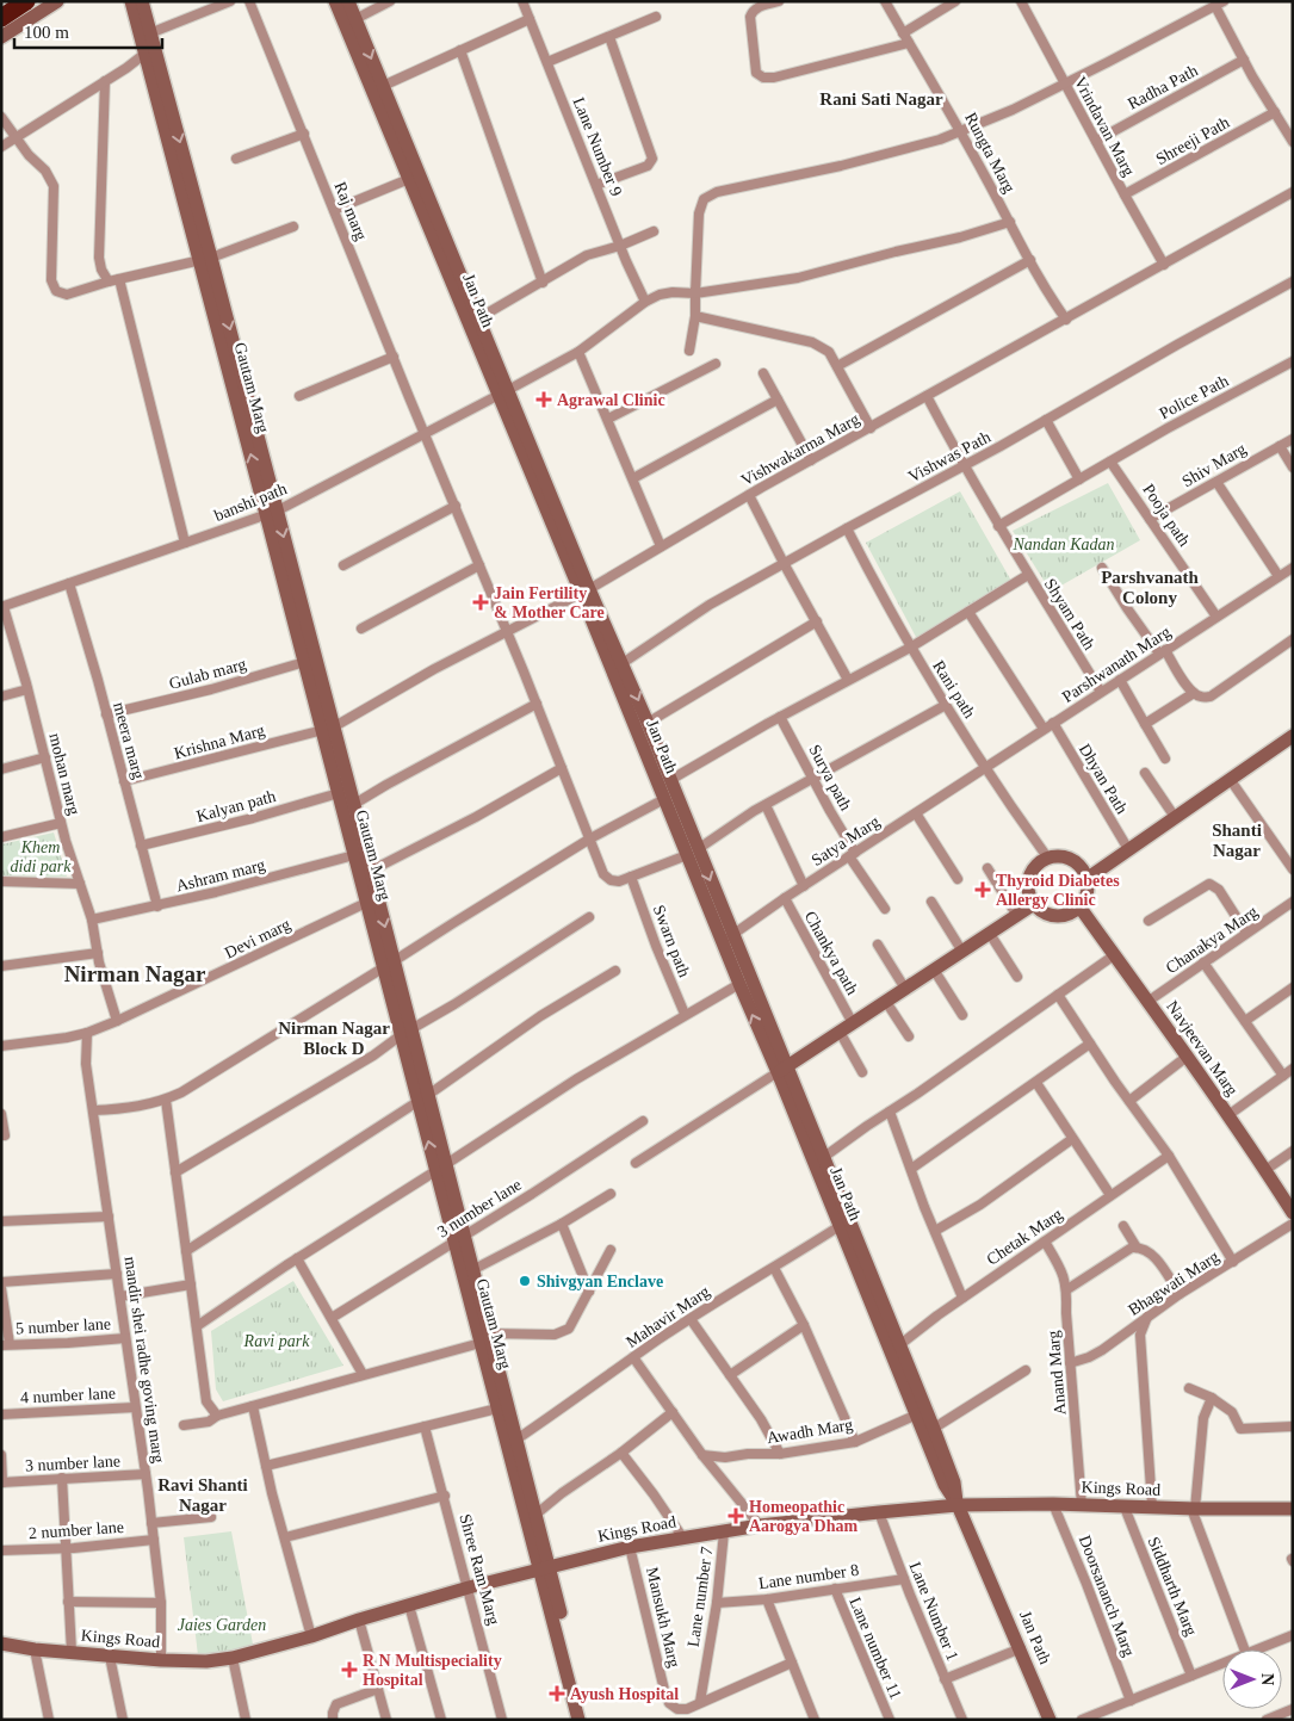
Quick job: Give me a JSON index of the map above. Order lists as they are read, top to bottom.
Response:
{
  "streets": {
    "street": [
      "Radha Path",
      "Vrindavan Marg",
      "Shreeji Path",
      "Lane Number 9",
      "Rungta Marg",
      "Raj marg",
      "Jan Path",
      "Gautam Marg",
      "Police Path",
      "Vishwakarma Marg",
      "Vishwas Path",
      "Shiv Marg",
      "banshi path",
      "Pooja path",
      "Shyam Path",
      "Parshwanath Marg",
      "Gulab marg",
      "Rani path",
      "meera marg",
      "Krishna Marg",
      "mohan marg",
      "Surya path",
      "Dhyan Path",
      "Kalyan path",
      "Satya Marg",
      "Ashram marg",
      "Devi marg",
      "Chanakya Marg",
      "Swarn path",
      "Chankya path",
      "Navjeevan Marg",
      "3 number lane",
      "Chetak Marg",
      "Bhagwati Marg",
      "Mahavir Marg",
      "5 number lane",
      "mandir shei radhe goving marg",
      "Anand Marg",
      "4 number lane",
      "Awadh Marg",
      "Kings Road",
      "2 number lane",
      "Shree Ram Marg",
      "Lane number 8",
      "Siddharth Marg",
      "Doorsananch Marg",
      "Lane number 7",
      "Lane Number 1",
      "Mansukh Marg",
      "Lane number 11"
    ]
  },
  "crossings": [
    ["Radha Path", "Vrindavan Marg"],
    ["Vrindavan Marg", "Shreeji Path"],
    ["Vrindavan Marg", "Vishwakarma Marg"],
    ["Lane Number 9", "banshi path"],
    ["Rungta Marg", "Vishwakarma Marg"],
    ["Rungta Marg", "banshi path"],
    ["Raj marg", "Vishwakarma Marg"],
    ["Raj marg", "banshi path"],
    ["Raj marg", "Swarn path"],
    ["Jan Path", "Vishwakarma Marg"],
    ["Jan Path", "Vishwas Path"],
    ["Jan Path", "banshi path"],
    ["Jan Path", "Satya Marg"],
    ["Jan Path", "Chetak Marg"],
    ["Jan Path", "Mahavir Marg"],
    ["Jan Path", "Awadh Marg"],
    ["Jan Path", "Kings Road"],
    ["Gautam Marg", "Vishwakarma Marg"],
    ["Gautam Marg", "banshi path"],
    ["Gautam Marg", "Gulab marg"],
    ["Gautam Marg", "Krishna Marg"],
    ["Gautam Marg", "Kalyan path"],
    ["Gautam Marg", "Ashram marg"],
    ["Gautam Marg", "Devi marg"],
    ["Gautam Marg", "3 number lane"],
    ["Gautam Marg", "Kings Road"],
    ["Police Path", "Pooja path"],
    ["Police Path", "Shyam Path"],
    ["Vishwakarma Marg", "Shyam Path"],
    ["Vishwakarma Marg", "Krishna Marg"],
    ["Vishwas Path", "Shyam Path"],
    ["Vishwas Path", "Rani path"],
    ["Shiv Marg", "Pooja path"],
    ["banshi path", "meera marg"],
    ["banshi path", "mohan marg"],
    ["Pooja path", "Parshwanath Marg"],
    ["Shyam Path", "Parshwanath Marg"],
    ["Parshwanath Marg", "Rani path"],
    ["Parshwanath Marg", "Dhyan Path"],
    ["Parshwanath Marg", "Satya Marg"],
    ["Gulab marg", "meera marg"],
    ["Rani path", "Satya Marg"],
    ["Rani path", "Navjeevan Marg"],
    ["meera marg", "Krishna Marg"],
    ["meera marg", "Kalyan path"],
    ["meera marg", "Ashram marg"],
    ["mohan marg", "Ashram marg"],
    ["mohan marg", "Devi marg"],
    ["Surya path", "Satya Marg"],
    ["Satya Marg", "Chankya path"],
    ["Chanakya Marg", "Navjeevan Marg"],
    ["3 number lane", "mandir shei radhe goving marg"],
    ["Chetak Marg", "Anand Marg"],
    ["Bhagwati Marg", "Anand Marg"],
    ["5 number lane", "mandir shei radhe goving marg"],
    ["mandir shei radhe goving marg", "4 number lane"],
    ["mandir shei radhe goving marg", "Kings Road"],
    ["mandir shei radhe goving marg", "2 number lane"],
    ["Anand Marg", "Kings Road"],
    ["Kings Road", "Shree Ram Marg"],
    ["Kings Road", "Siddharth Marg"],
    ["Kings Road", "Doorsananch Marg"],
    ["Kings Road", "Lane number 7"],
    ["Kings Road", "Lane Number 1"],
    ["Kings Road", "Mansukh Marg"],
    ["Lane number 8", "Lane number 7"],
    ["Lane number 8", "Lane Number 1"],
    ["Lane number 8", "Lane number 11"],
    ["Lane number 7", "Mansukh Marg"]
  ],
  "districts": [
    "Rani Sati Nagar",
    "Parshvanath Colony",
    "Shanti Nagar",
    "Nirman Nagar",
    "Nirman Nagar Block D",
    "Ravi Shanti Nagar"
  ],
  "parks": [
    "Nandan Kadan",
    "Khem didi park",
    "Ravi park",
    "Jaies Garden"
  ],
  "places": {
    "health": [
      "Agrawal Clinic",
      "Jain Fertility & Mother Care",
      "Thyroid Diabetes Allergy Clinic",
      "Homeopathic Aarogya Dham",
      "R N Multispeciality Hospital",
      "Ayush Hospital"
    ],
    "other": ["Shivgyan Enclave"]
  },
  "scale_bar": "100 m",
  "north": "right"
}
